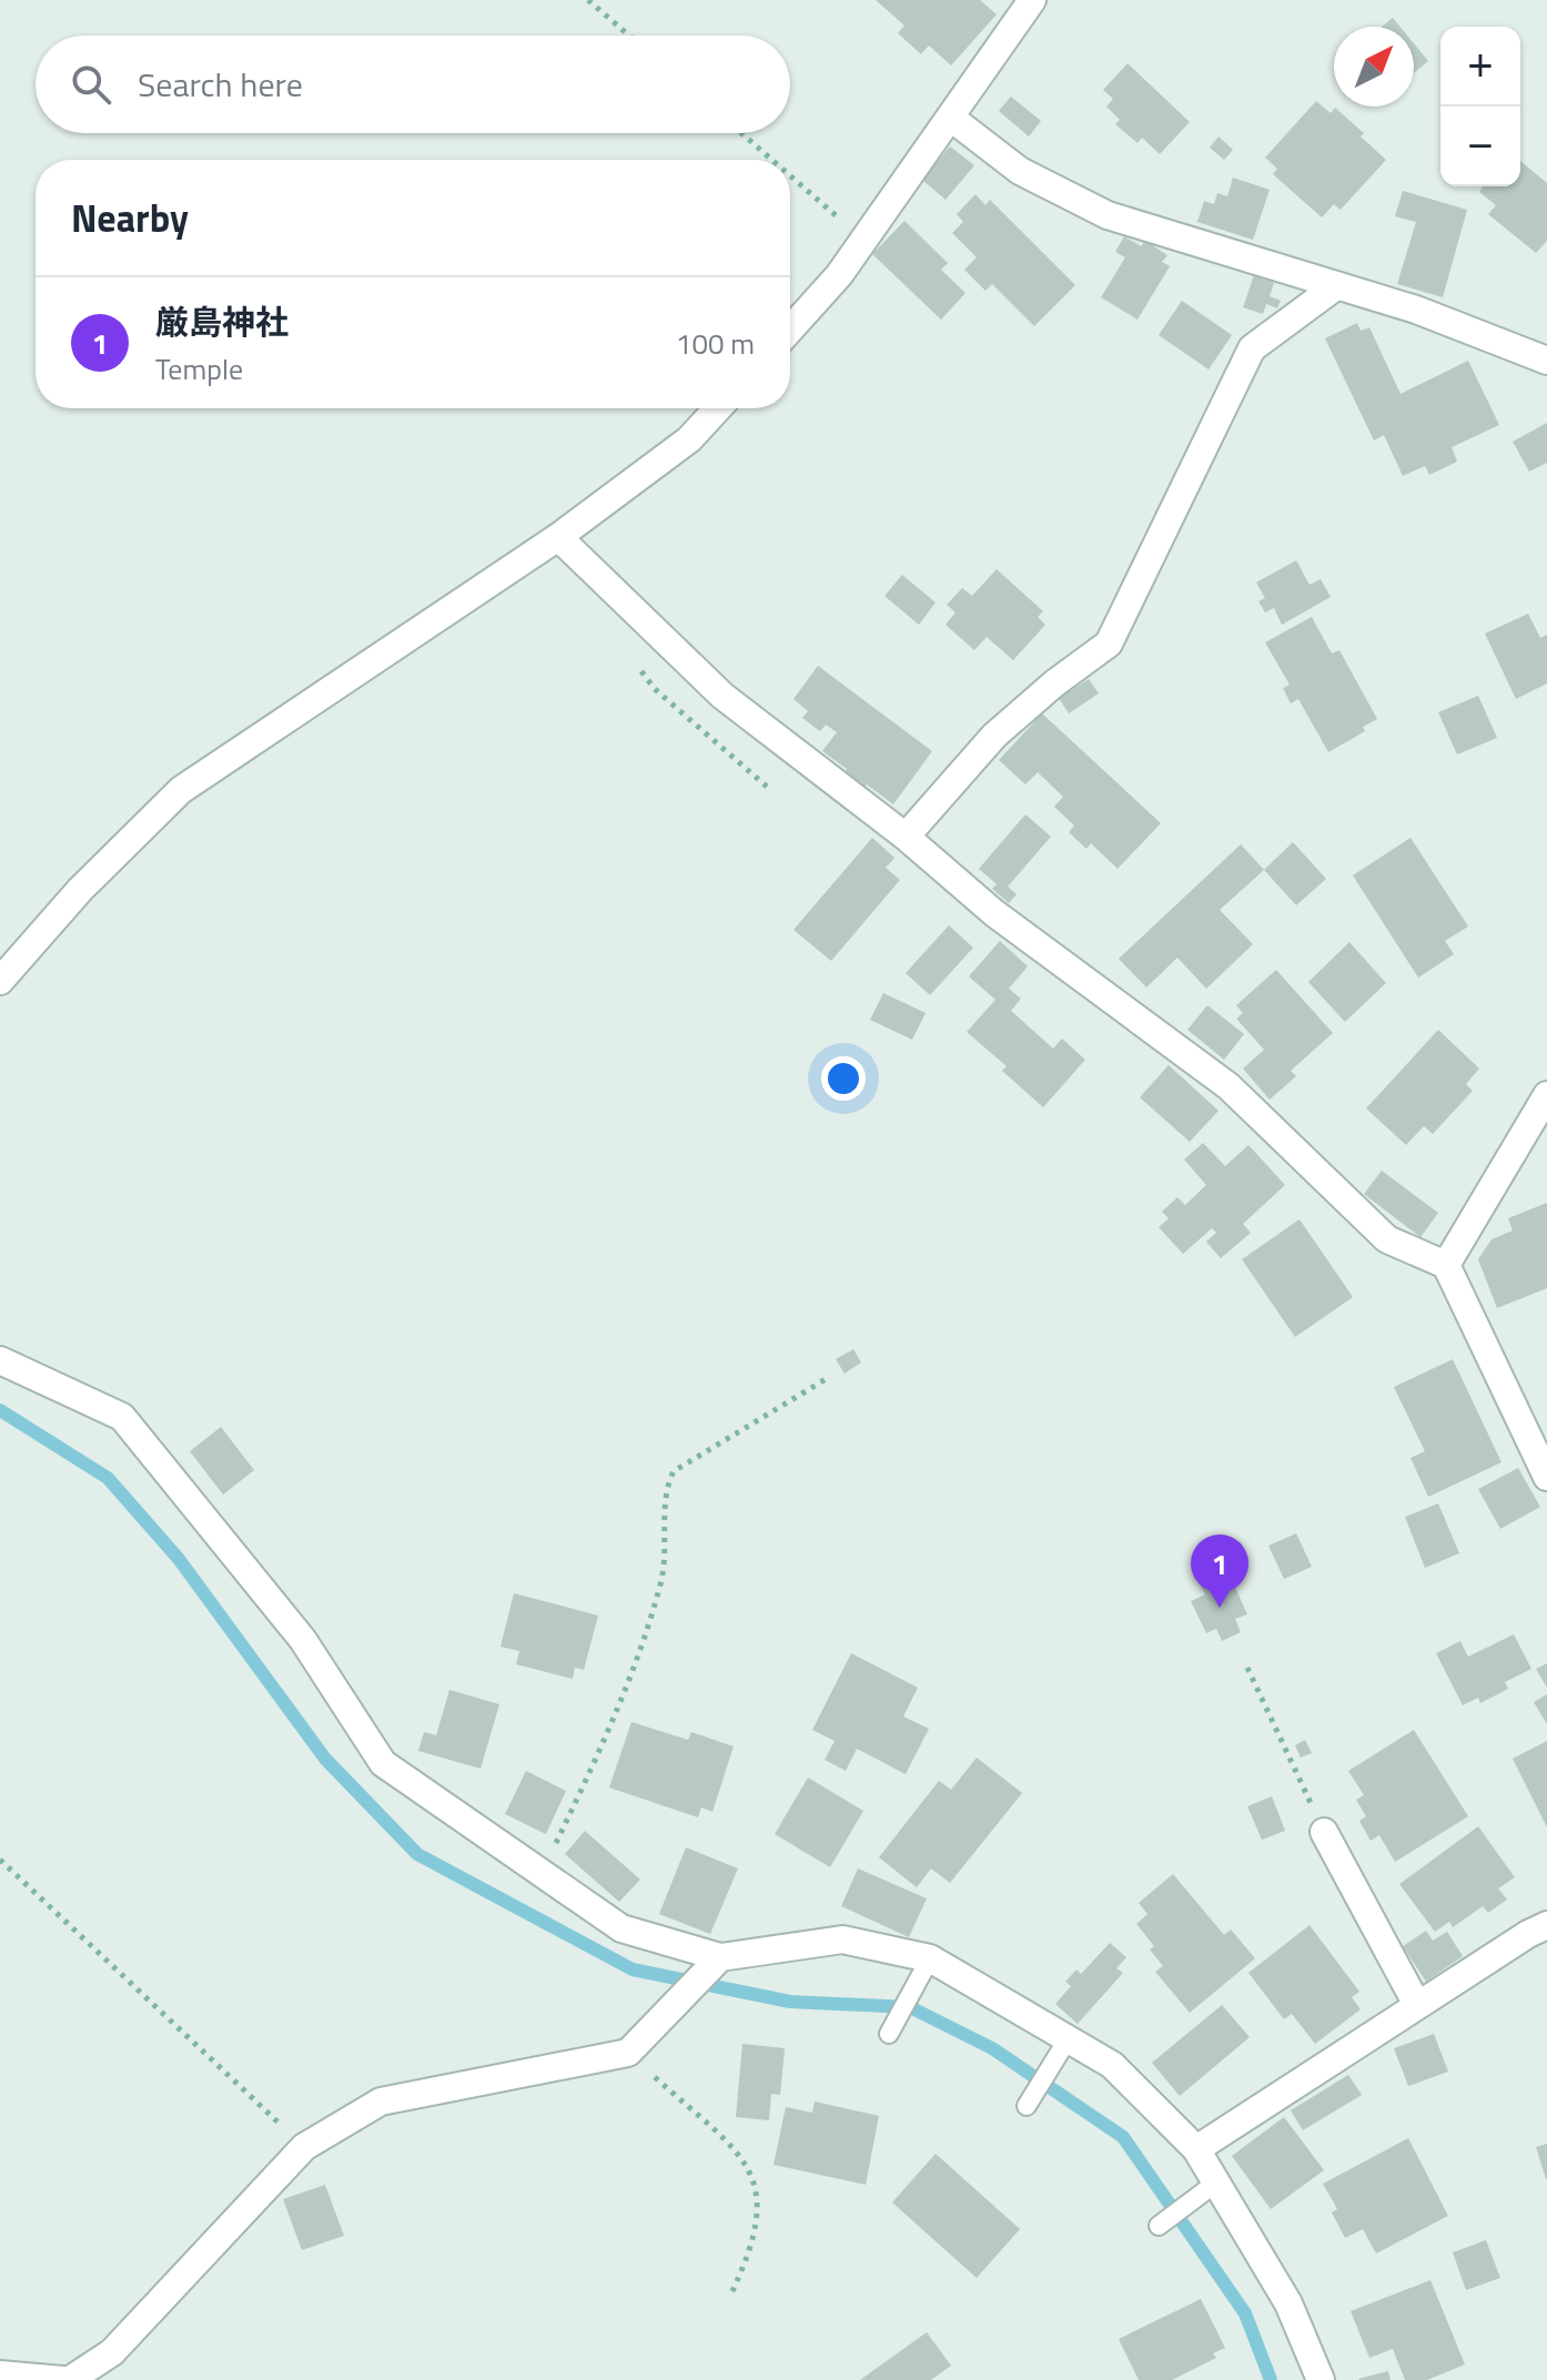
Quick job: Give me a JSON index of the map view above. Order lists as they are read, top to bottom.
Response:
{
  "north": "top right",
  "page": {
    "map_buttons": ["+", "−"],
    "search": "Search here",
    "heading": "Nearby",
    "list": [
      {
        "mark": "1",
        "name": "厳島神社",
        "note": "Temple",
        "value": "100 m"
      }
    ],
    "pins": "1"
  }
}
